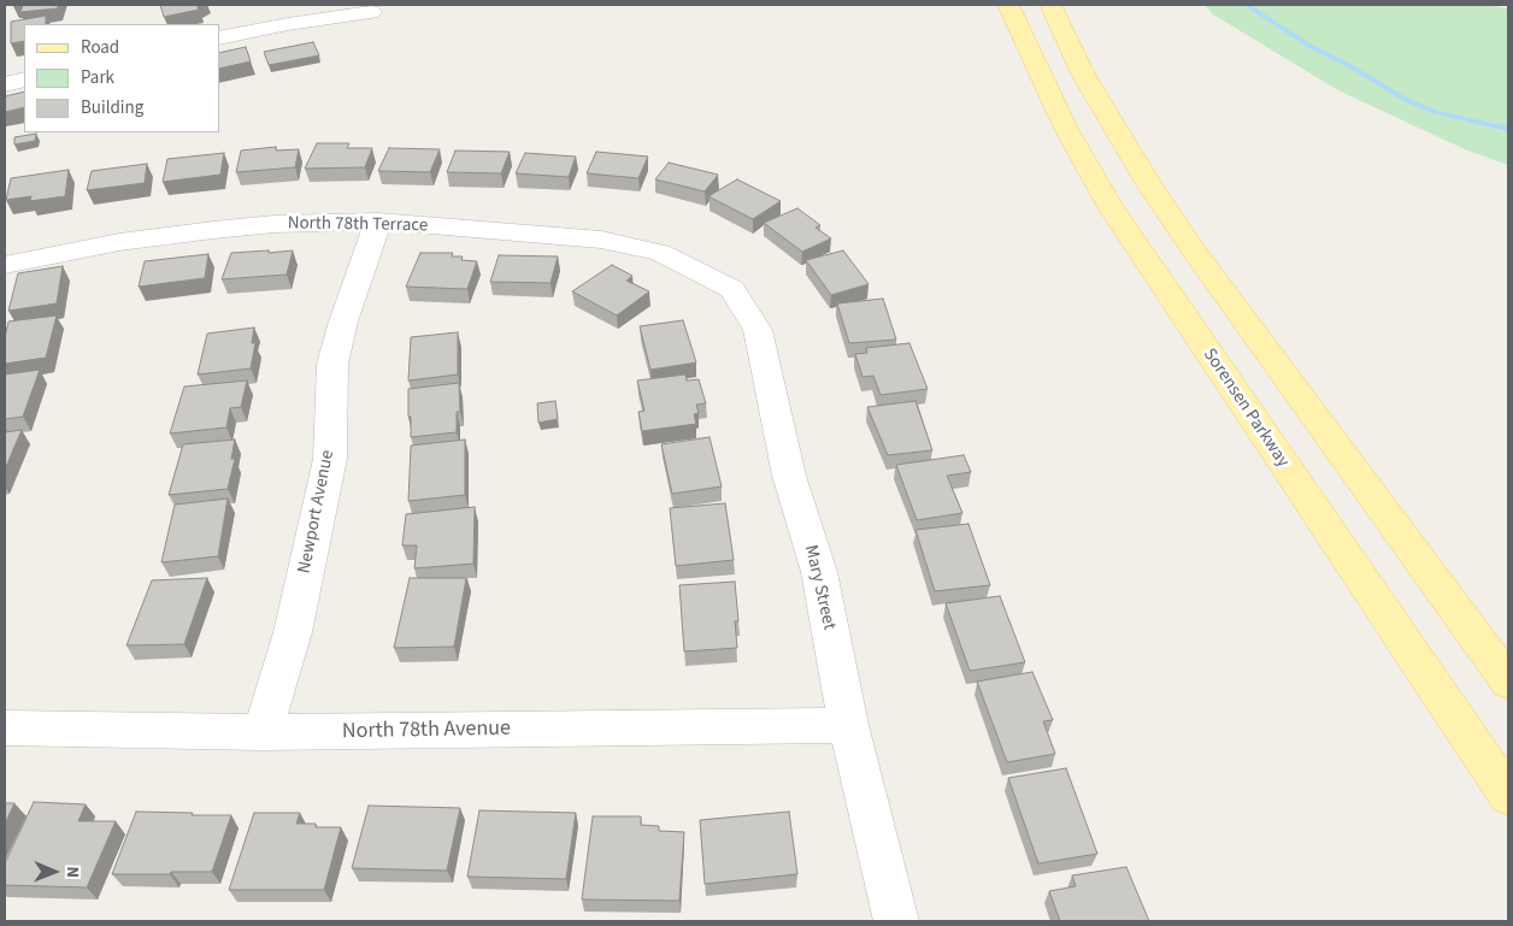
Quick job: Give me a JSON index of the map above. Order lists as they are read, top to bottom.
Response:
{
  "streets": {
    "main road": ["Sorensen Parkway"],
    "street": [
      "North 78th Terrace",
      "Newport Avenue",
      "Mary Street",
      "North 78th Avenue"
    ]
  },
  "crossings": [
    ["North 78th Terrace", "Newport Avenue"],
    ["North 78th Terrace", "Mary Street"],
    ["Newport Avenue", "North 78th Avenue"],
    ["Mary Street", "North 78th Avenue"]
  ],
  "legend": ["Road", "Park", "Building"],
  "north": "right"
}
